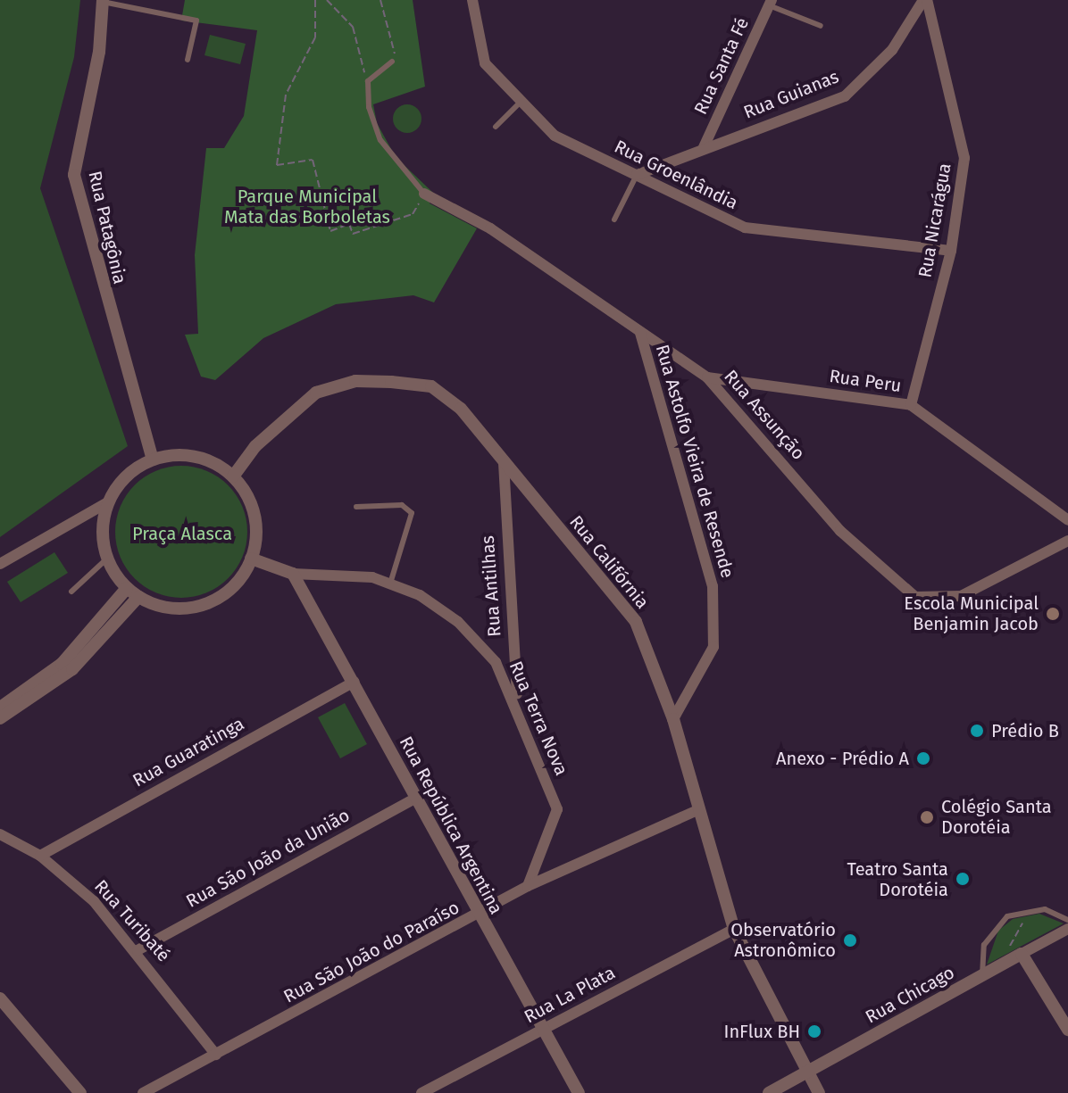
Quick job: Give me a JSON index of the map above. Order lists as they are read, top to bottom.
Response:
{
  "streets": {
    "street": [
      "Rua Santa Fé",
      "Rua Guianas",
      "Rua Groenlândia",
      "Rua Nicarágua",
      "Rua Patagônia",
      "Rua Peru",
      "Rua Assunção",
      "Rua Astolfo Vieira de Resende",
      "Rua Califórnia",
      "Rua Antilhas",
      "Rua Terra Nova",
      "Rua Guaratinga",
      "Rua República Argentina",
      "Rua São João da União",
      "Rua Turibaté",
      "Rua São João do Paraíso",
      "Rua La Plata",
      "Rua Chicago"
    ]
  },
  "crossings": [
    ["Rua Santa Fé", "Rua Guianas"],
    ["Rua Guianas", "Rua Groenlândia"],
    ["Rua Guianas", "Rua Nicarágua"],
    ["Rua Groenlândia", "Rua Nicarágua"],
    ["Rua Nicarágua", "Rua Peru"],
    ["Rua Patagônia", "Rua Califórnia"],
    ["Rua Patagônia", "Rua Terra Nova"],
    ["Rua Peru", "Rua Assunção"],
    ["Rua Assunção", "Rua Astolfo Vieira de Resende"],
    ["Rua Astolfo Vieira de Resende", "Rua Califórnia"],
    ["Rua Califórnia", "Rua Antilhas"],
    ["Rua Califórnia", "Rua Terra Nova"],
    ["Rua Califórnia", "Rua São João do Paraíso"],
    ["Rua Califórnia", "Rua La Plata"],
    ["Rua Califórnia", "Rua Chicago"],
    ["Rua Antilhas", "Rua Terra Nova"],
    ["Rua Terra Nova", "Rua República Argentina"],
    ["Rua Terra Nova", "Rua São João do Paraíso"],
    ["Rua Guaratinga", "Rua República Argentina"],
    ["Rua Guaratinga", "Rua Turibaté"],
    ["Rua República Argentina", "Rua São João da União"],
    ["Rua República Argentina", "Rua São João do Paraíso"],
    ["Rua República Argentina", "Rua La Plata"],
    ["Rua São João da União", "Rua Turibaté"],
    ["Rua Turibaté", "Rua São João do Paraíso"]
  ],
  "parks": ["Parque Municipal Mata das Borboletas", "Praça Alasca"],
  "places": [
    "Escola Municipal Benjamin Jacob",
    "Prédio B",
    "Anexo - Prédio A",
    "Colégio Santa Dorotéia",
    "Teatro Santa Dorotéia",
    "Observatório Astronômico",
    "InFlux BH"
  ]
}
